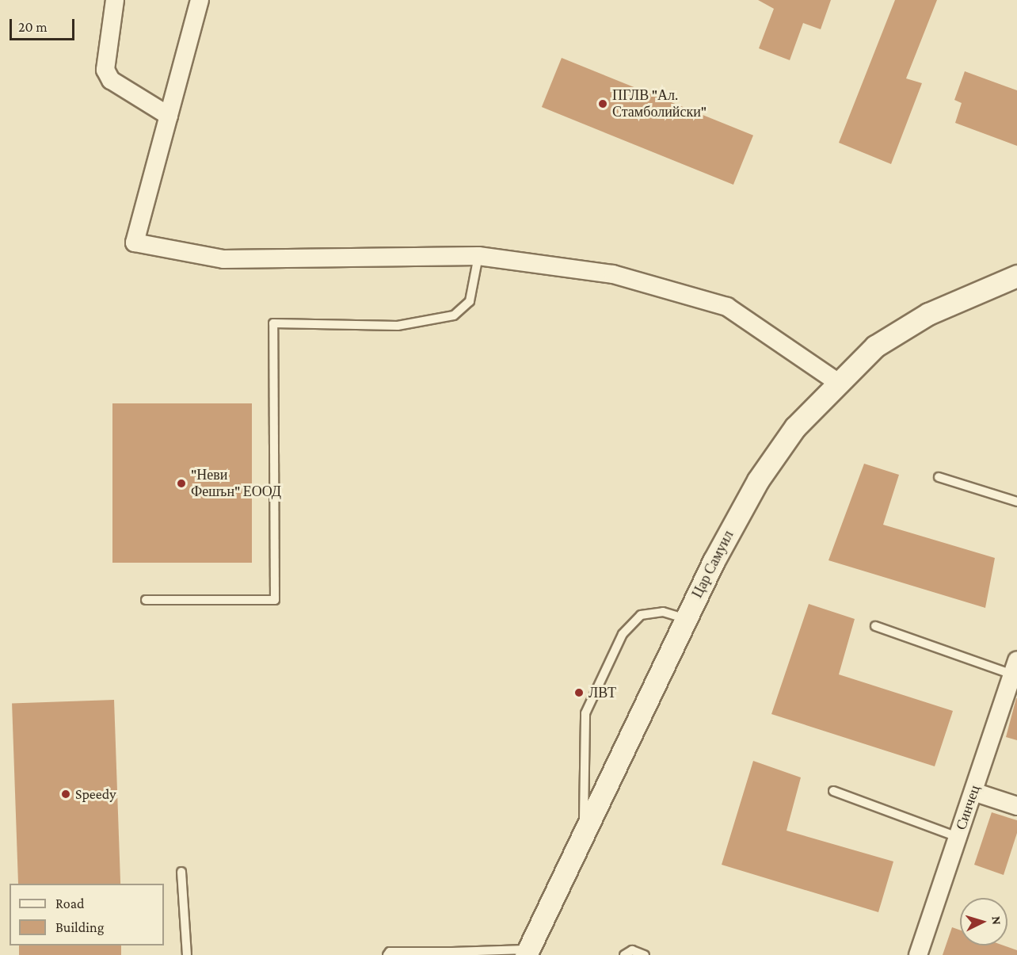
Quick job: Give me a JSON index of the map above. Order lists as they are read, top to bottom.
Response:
{
  "streets": {
    "street": ["Цар Самуил", "Синчец"]
  },
  "places": [
    "ПГЛВ \"Ал. Стамболийски\"",
    "\"Неви Фешън\" ЕООД",
    "ЛВТ",
    "Speedy"
  ],
  "legend": ["Road", "Building"],
  "scale_bar": "20 m",
  "north": "right"
}
